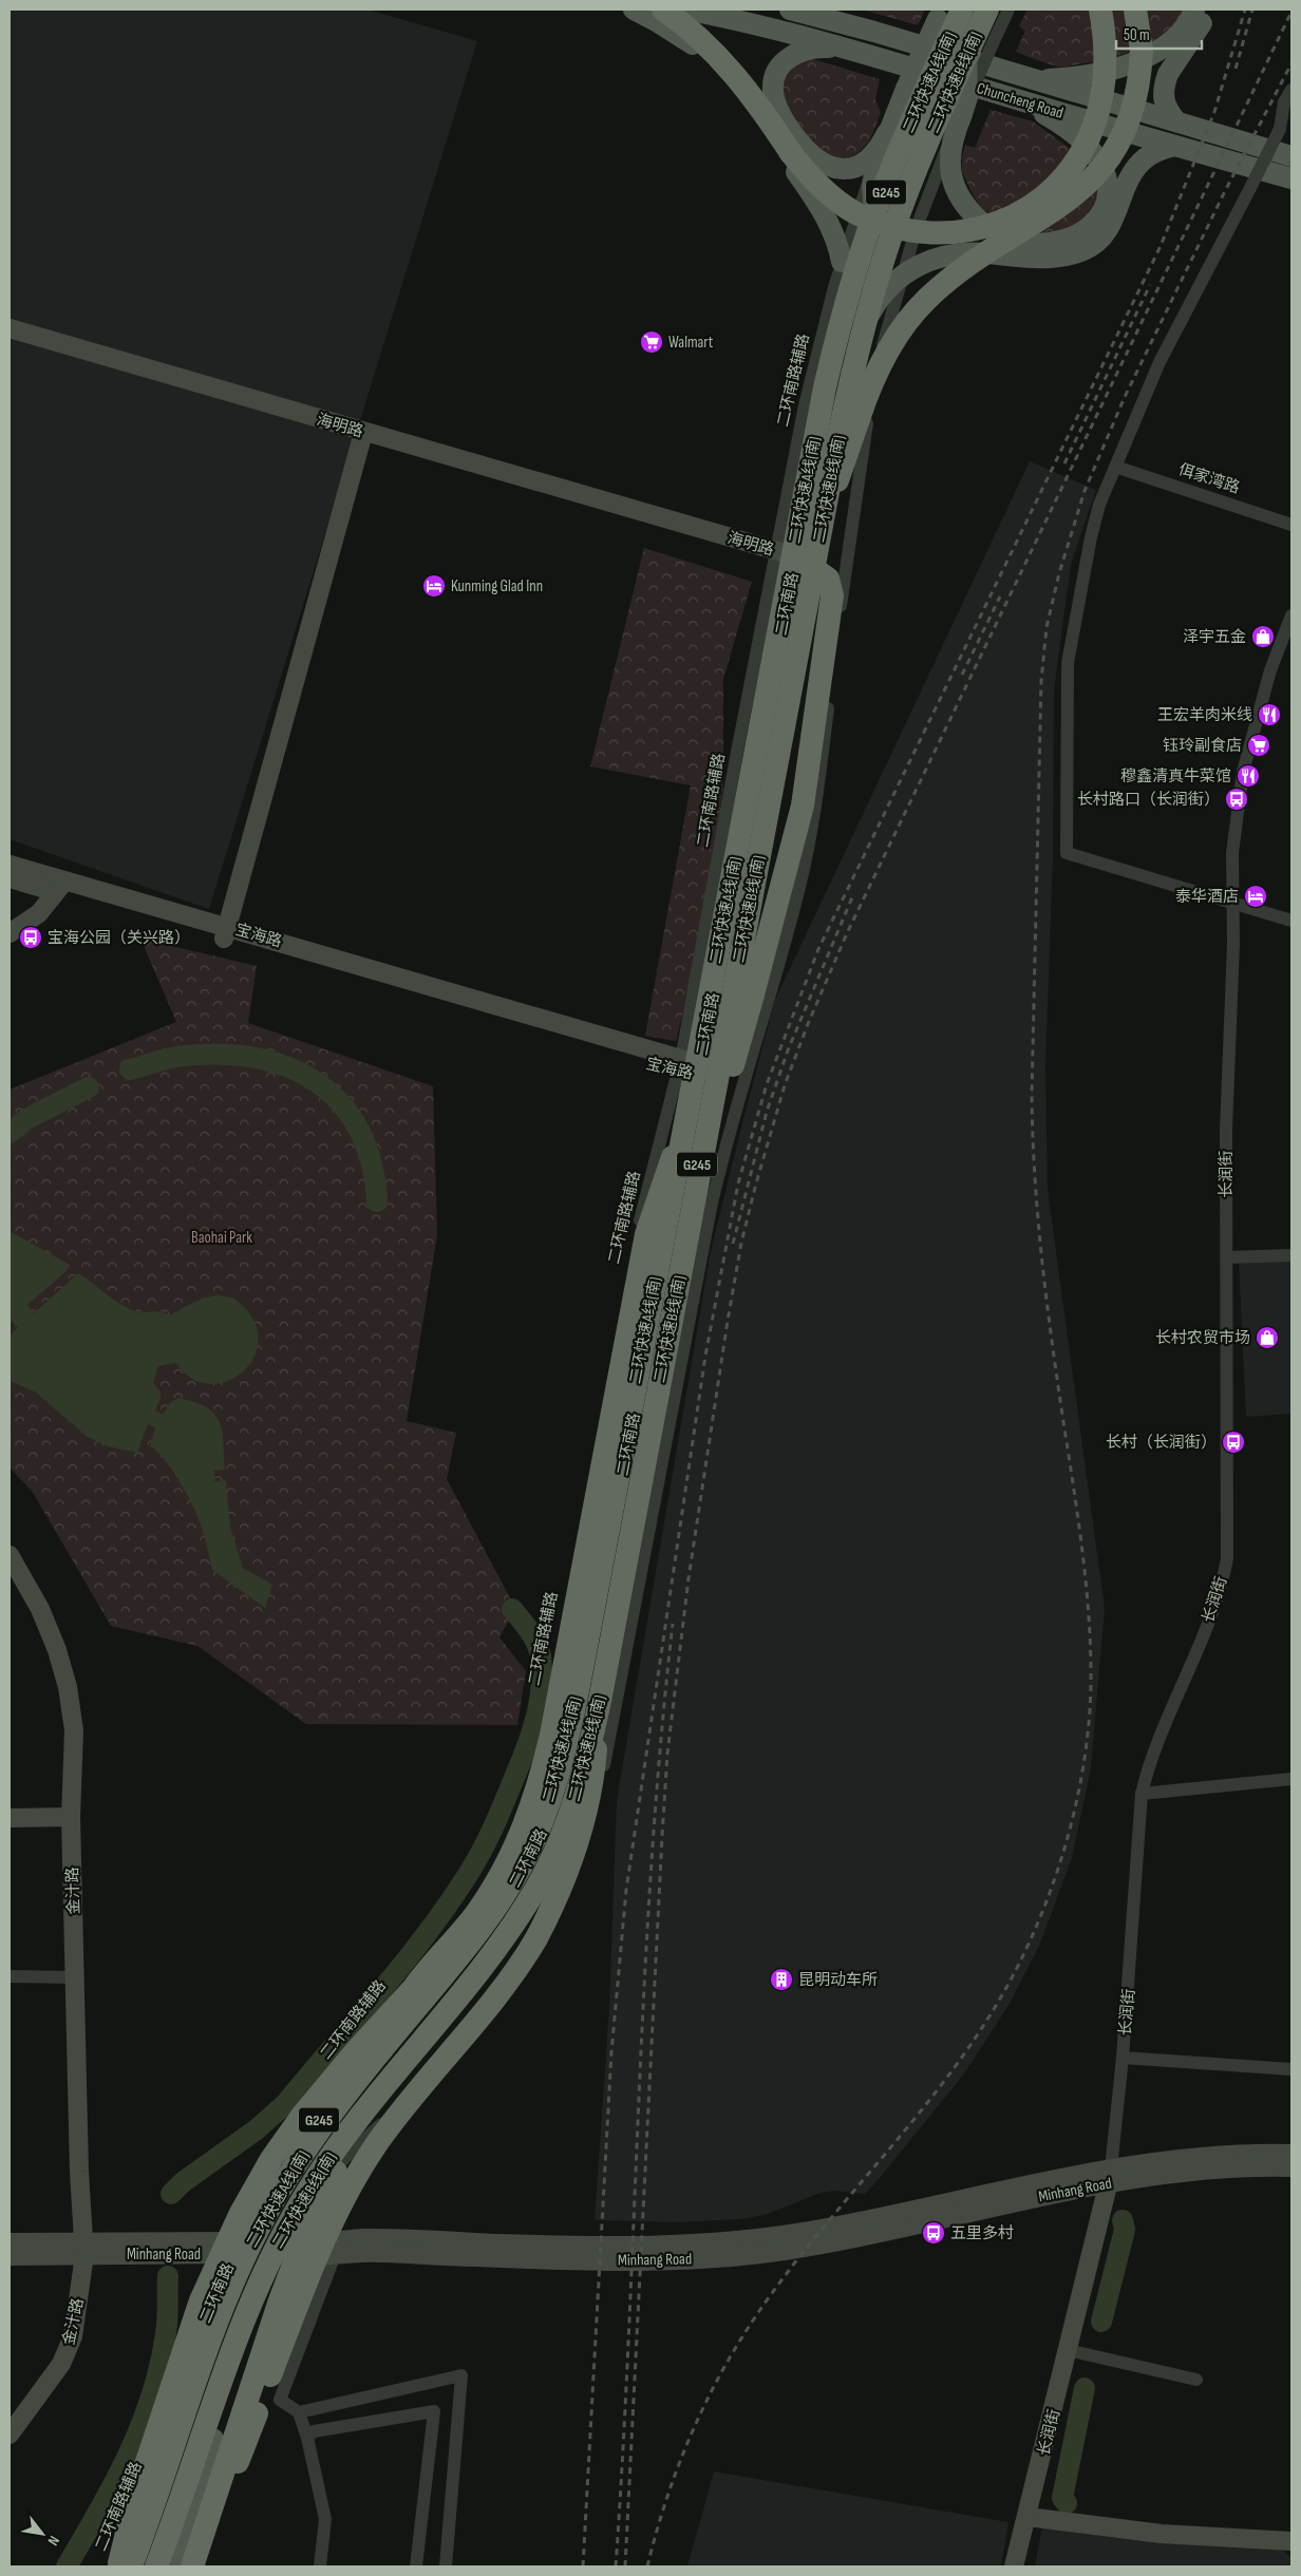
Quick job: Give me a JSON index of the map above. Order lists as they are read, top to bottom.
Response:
{
  "streets": {
    "highway": ["二环快速A线(南)", "二环快速B线(南)"],
    "main road": ["Chuncheng Road", "G245", "二环南路"],
    "street": [
      "二环南路辅路",
      "海明路",
      "佴家湾路",
      "宝海路",
      "长润街",
      "金汁路",
      "Minhang Road"
    ]
  },
  "crossings": [
    ["二环快速A线(南)", "二环南路"],
    ["二环快速B线(南)", "二环南路辅路"],
    ["二环快速B线(南)", "海明路"],
    ["二环快速B线(南)", "二环南路"],
    ["G245", "二环南路"],
    ["二环南路辅路", "海明路"],
    ["二环南路辅路", "二环南路"],
    ["二环南路辅路", "宝海路"],
    ["二环南路辅路", "Minhang Road"],
    ["海明路", "二环南路"],
    ["二环南路", "宝海路"],
    ["二环南路", "Minhang Road"],
    ["长润街", "Minhang Road"],
    ["金汁路", "Minhang Road"]
  ],
  "parks": ["Baohai Park"],
  "places": {
    "supermarket": ["Walmart", "钰玲副食店"],
    "hotel": ["Kunming Glad Inn", "泰华酒店"],
    "shop": ["泽宇五金", "长村农贸市场"],
    "restaurant": ["王宏羊肉米线", "穆鑫清真牛菜馆"],
    "bus stop": [
      "长村路口（长润街）",
      "宝海公园（关兴路）",
      "长村（长润街）",
      "五里多村"
    ],
    "building": ["昆明动车所"]
  },
  "scale_bar": "50 m",
  "north": "bottom right"
}
